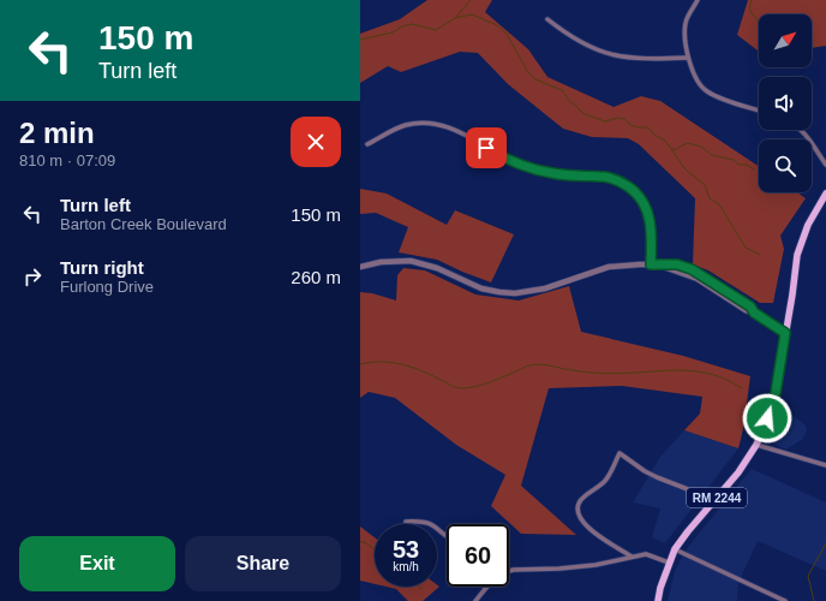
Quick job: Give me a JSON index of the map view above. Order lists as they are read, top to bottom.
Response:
{
  "streets": {
    "main road": ["RM 2244"]
  },
  "north": "top right",
  "page": {
    "turn": ["150 m", "Turn left"],
    "heading": ["2 min", "810 m · 07:09"],
    "list": [
      {
        "name": "Turn left",
        "note": "Barton Creek Boulevard",
        "value": "150 m"
      },
      {
        "name": "Turn right",
        "note": "Furlong Drive",
        "value": "260 m"
      }
    ],
    "speed": "53 km/h",
    "limit": "60",
    "buttons": ["Exit", "Share"]
  }
}
